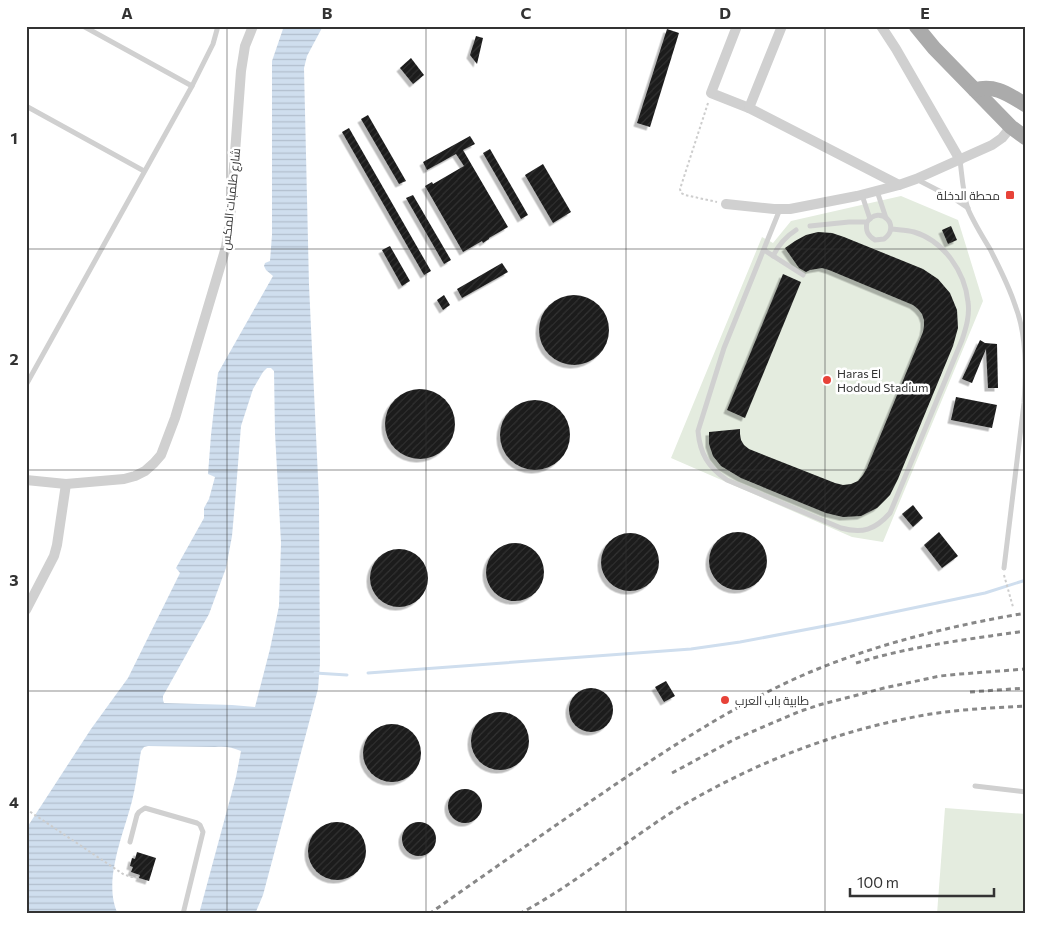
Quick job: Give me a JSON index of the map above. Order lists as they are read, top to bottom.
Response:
{
  "streets": {
    "street": ["شارع طلمبات المكس"]
  },
  "places": {
    "transit": ["محطة الدخلة"],
    "other": ["Haras El Hodoud Stadium", "طابية باب العرب"]
  },
  "scale_bar": "100 m",
  "grid": {
    "columns": [
      "A",
      "B",
      "C",
      "D",
      "E"
    ],
    "rows": [
      "1",
      "2",
      "3",
      "4"
    ]
  }
}
